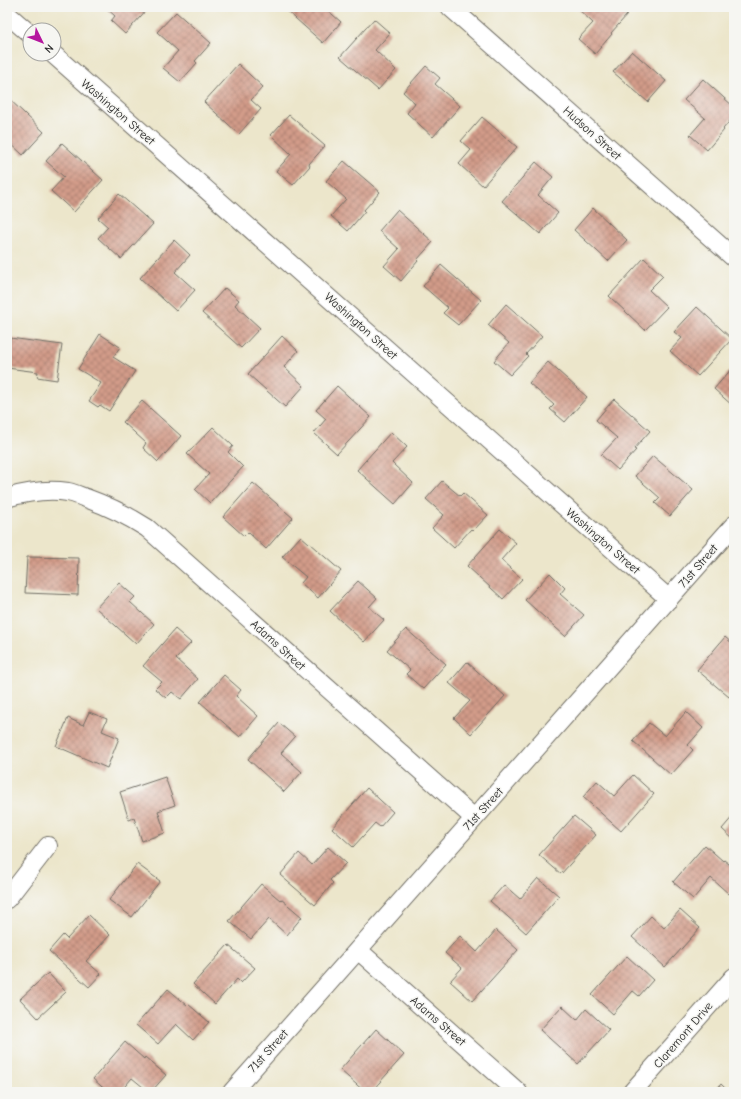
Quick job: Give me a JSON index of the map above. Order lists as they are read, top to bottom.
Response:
{
  "streets": {
    "street": [
      "Washington Street",
      "Hudson Street",
      "71st Street",
      "Adams Street",
      "Claremont Drive"
    ]
  },
  "crossings": [
    ["Washington Street", "71st Street"],
    ["71st Street", "Adams Street"]
  ],
  "north": "bottom right"
}
